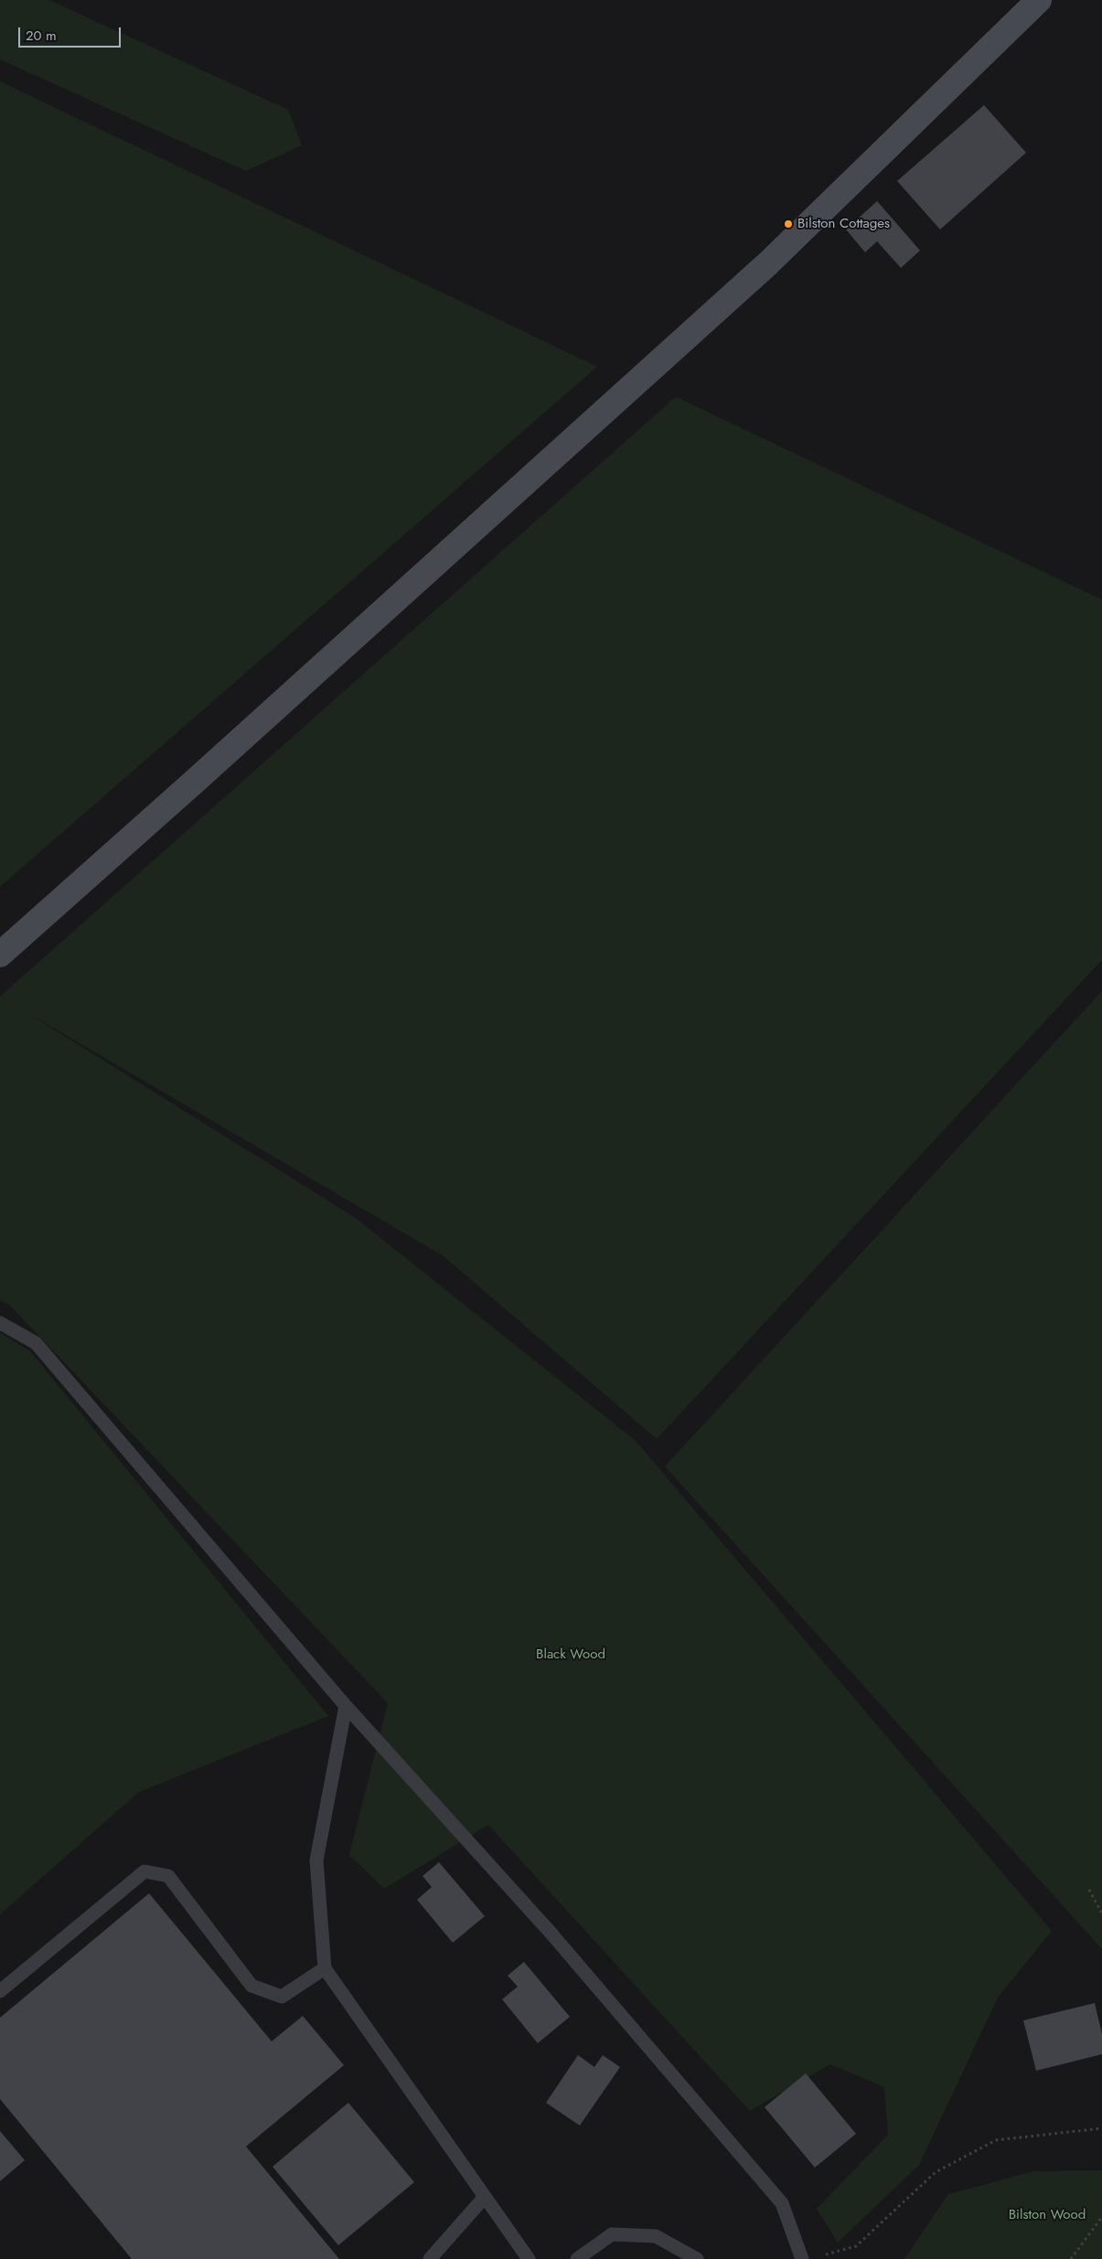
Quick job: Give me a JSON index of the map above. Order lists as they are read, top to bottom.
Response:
{
  "parks": ["Black Wood", "Bilston Wood"],
  "places": ["Bilston Cottages"],
  "scale_bar": "20 m"
}
